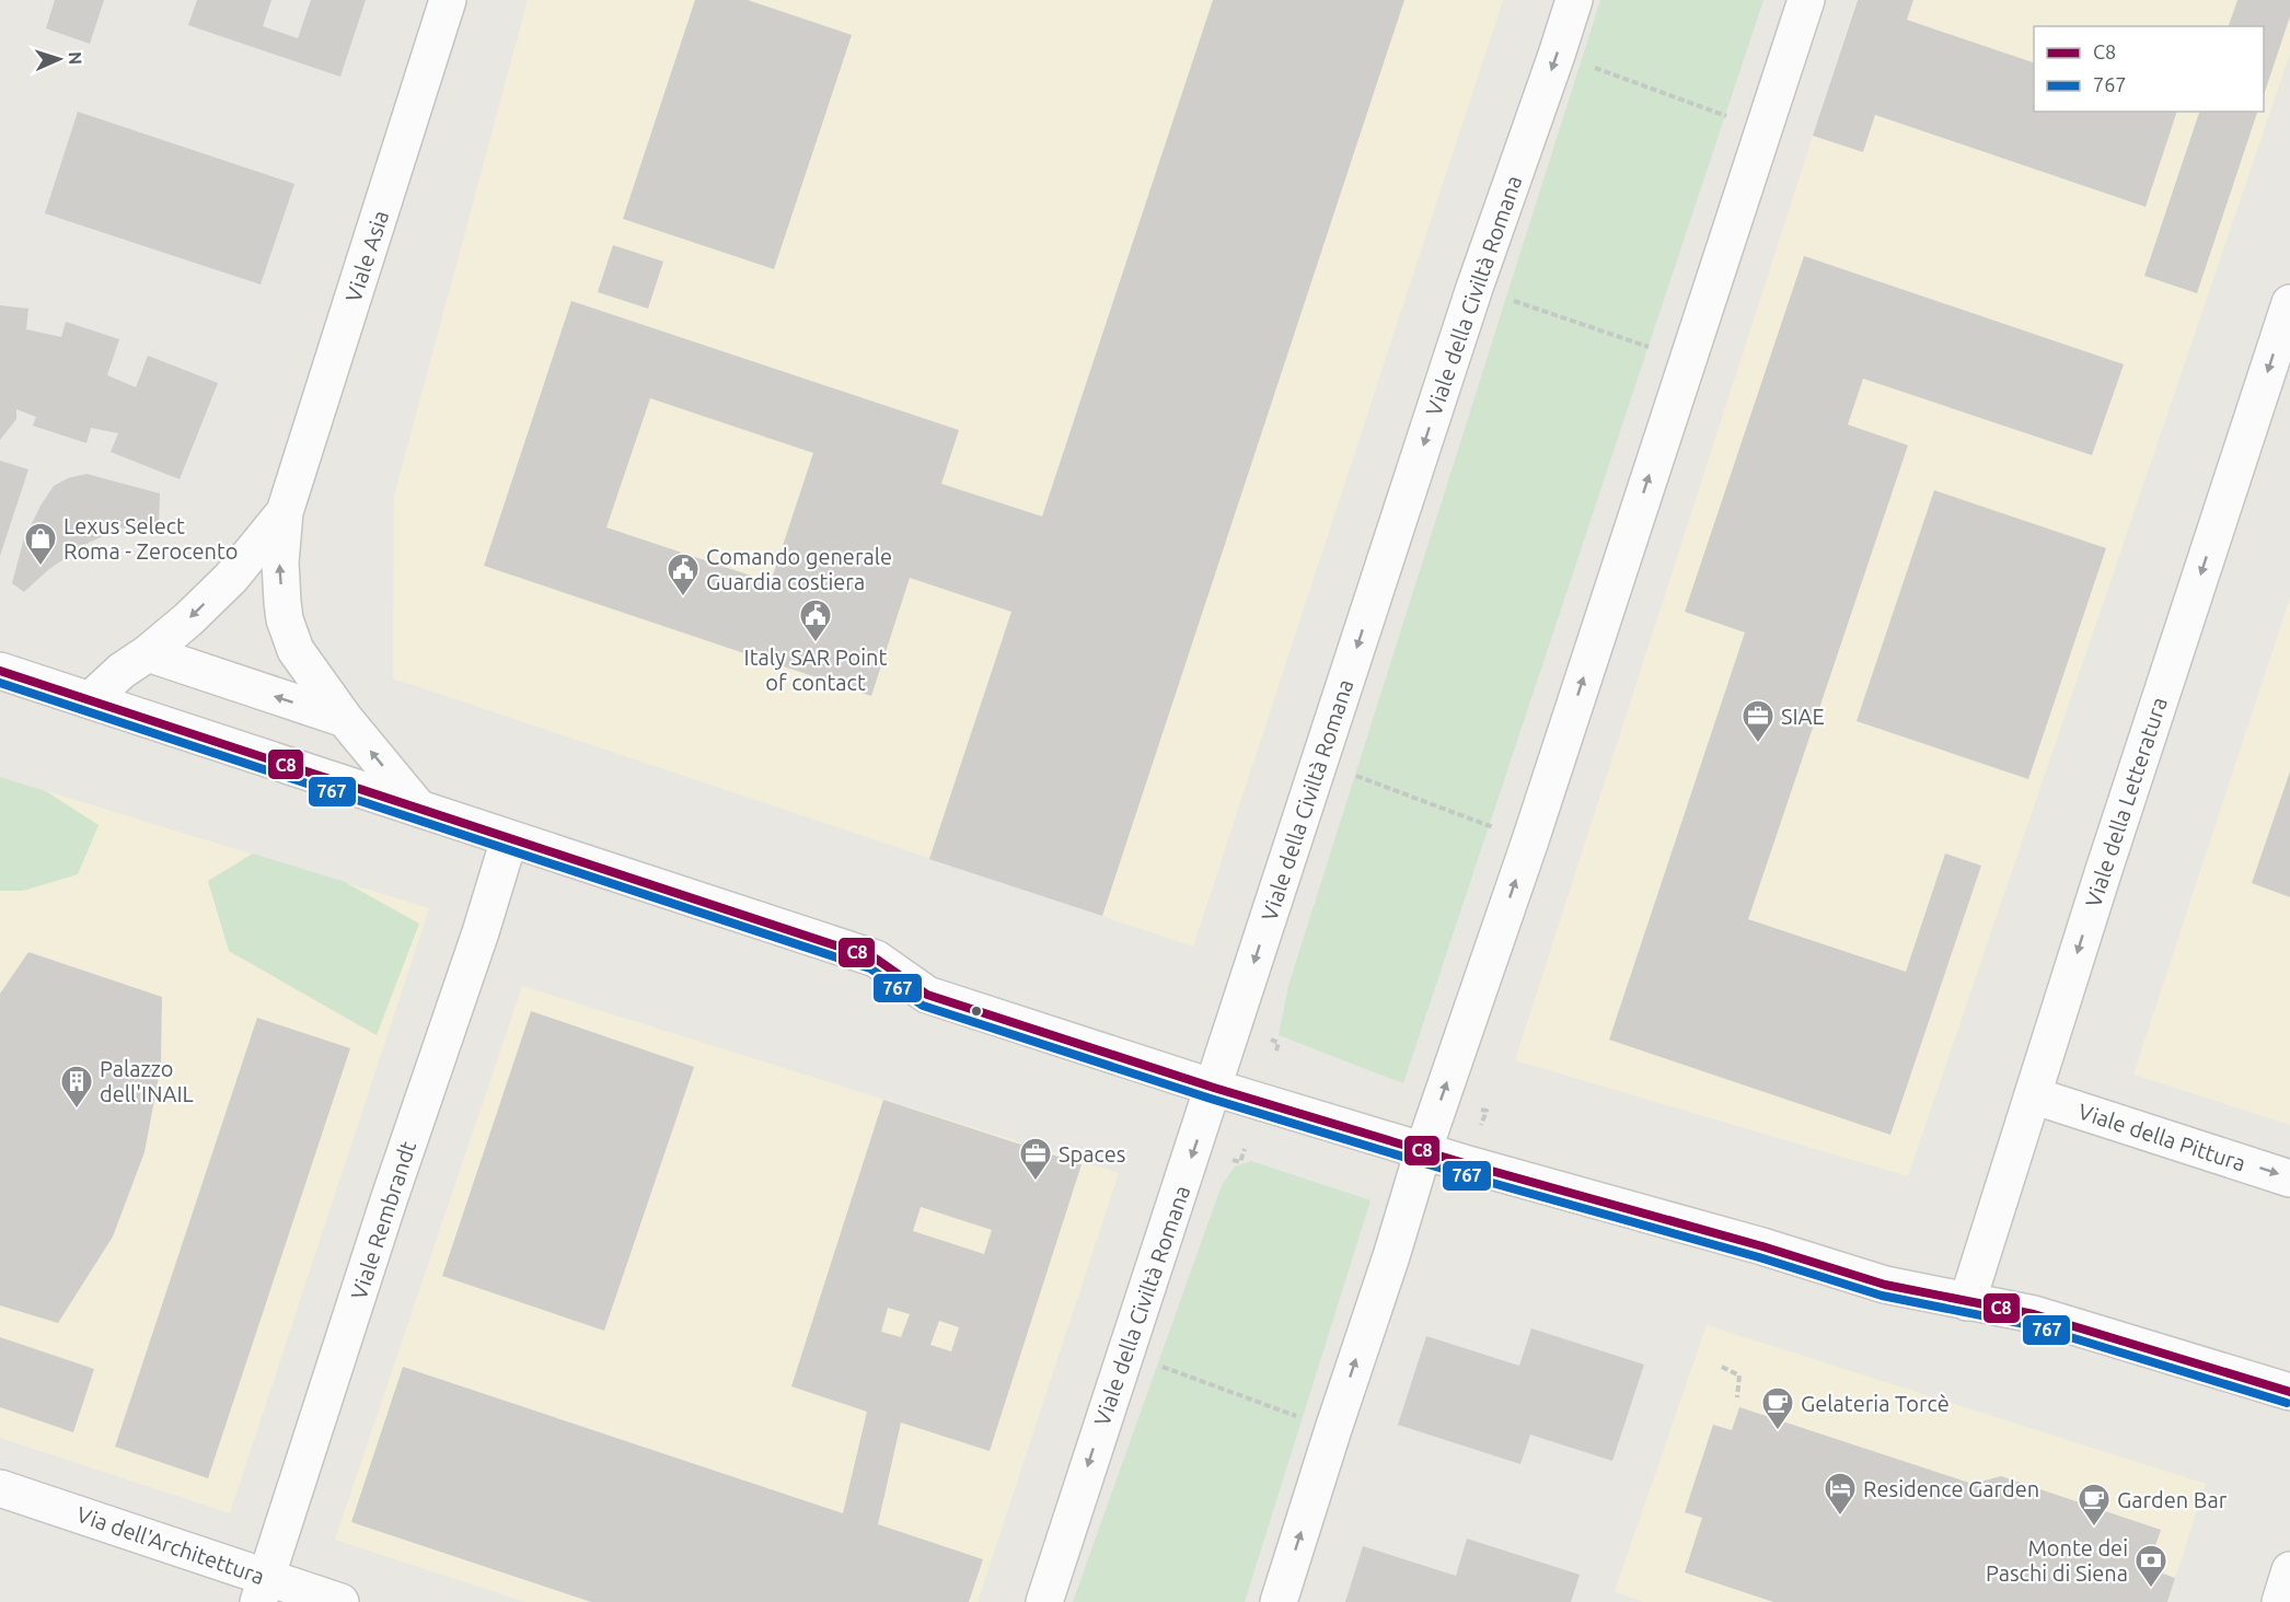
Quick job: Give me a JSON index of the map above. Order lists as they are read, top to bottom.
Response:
{
  "streets": {
    "street": [
      "Viale Asia",
      "Viale della Civiltà Romana",
      "Viale della Letteratura",
      "Viale della Pittura",
      "Viale Rembrandt",
      "Via dell'Architettura"
    ]
  },
  "crossings": [
    ["Viale della Letteratura", "Viale della Pittura"],
    ["Viale Rembrandt", "Via dell'Architettura"]
  ],
  "one_way": ["Viale della Letteratura"],
  "places": {
    "shop": ["Lexus Select Roma - Zerocento"],
    "public building": ["Comando generale Guardia costiera", "Italy SAR Point of contact"],
    "office": ["SIAE", "Spaces"],
    "building": ["Palazzo dell'INAIL"],
    "cafe": ["Gelateria Torcè", "Garden Bar"],
    "hotel": ["Residence Garden"],
    "bank": ["Monte dei Paschi di Siena"]
  },
  "lines": ["transit line C8", "transit line 767"],
  "legend": ["C8", "767"],
  "north": "right"
}
